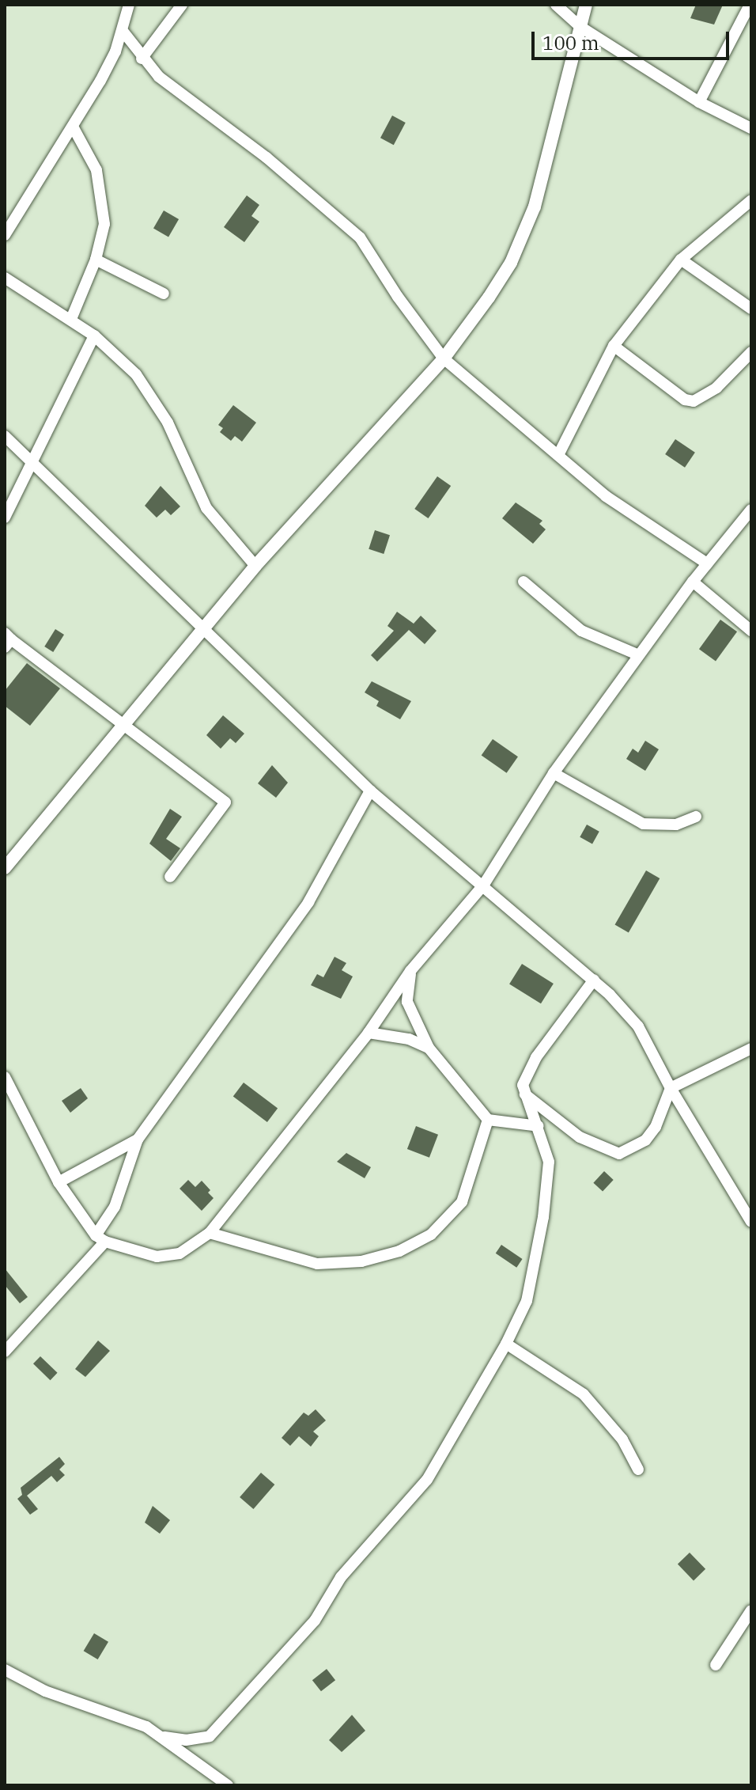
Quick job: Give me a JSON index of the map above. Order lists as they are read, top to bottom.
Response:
{
  "scale_bar": "100 m"
}
